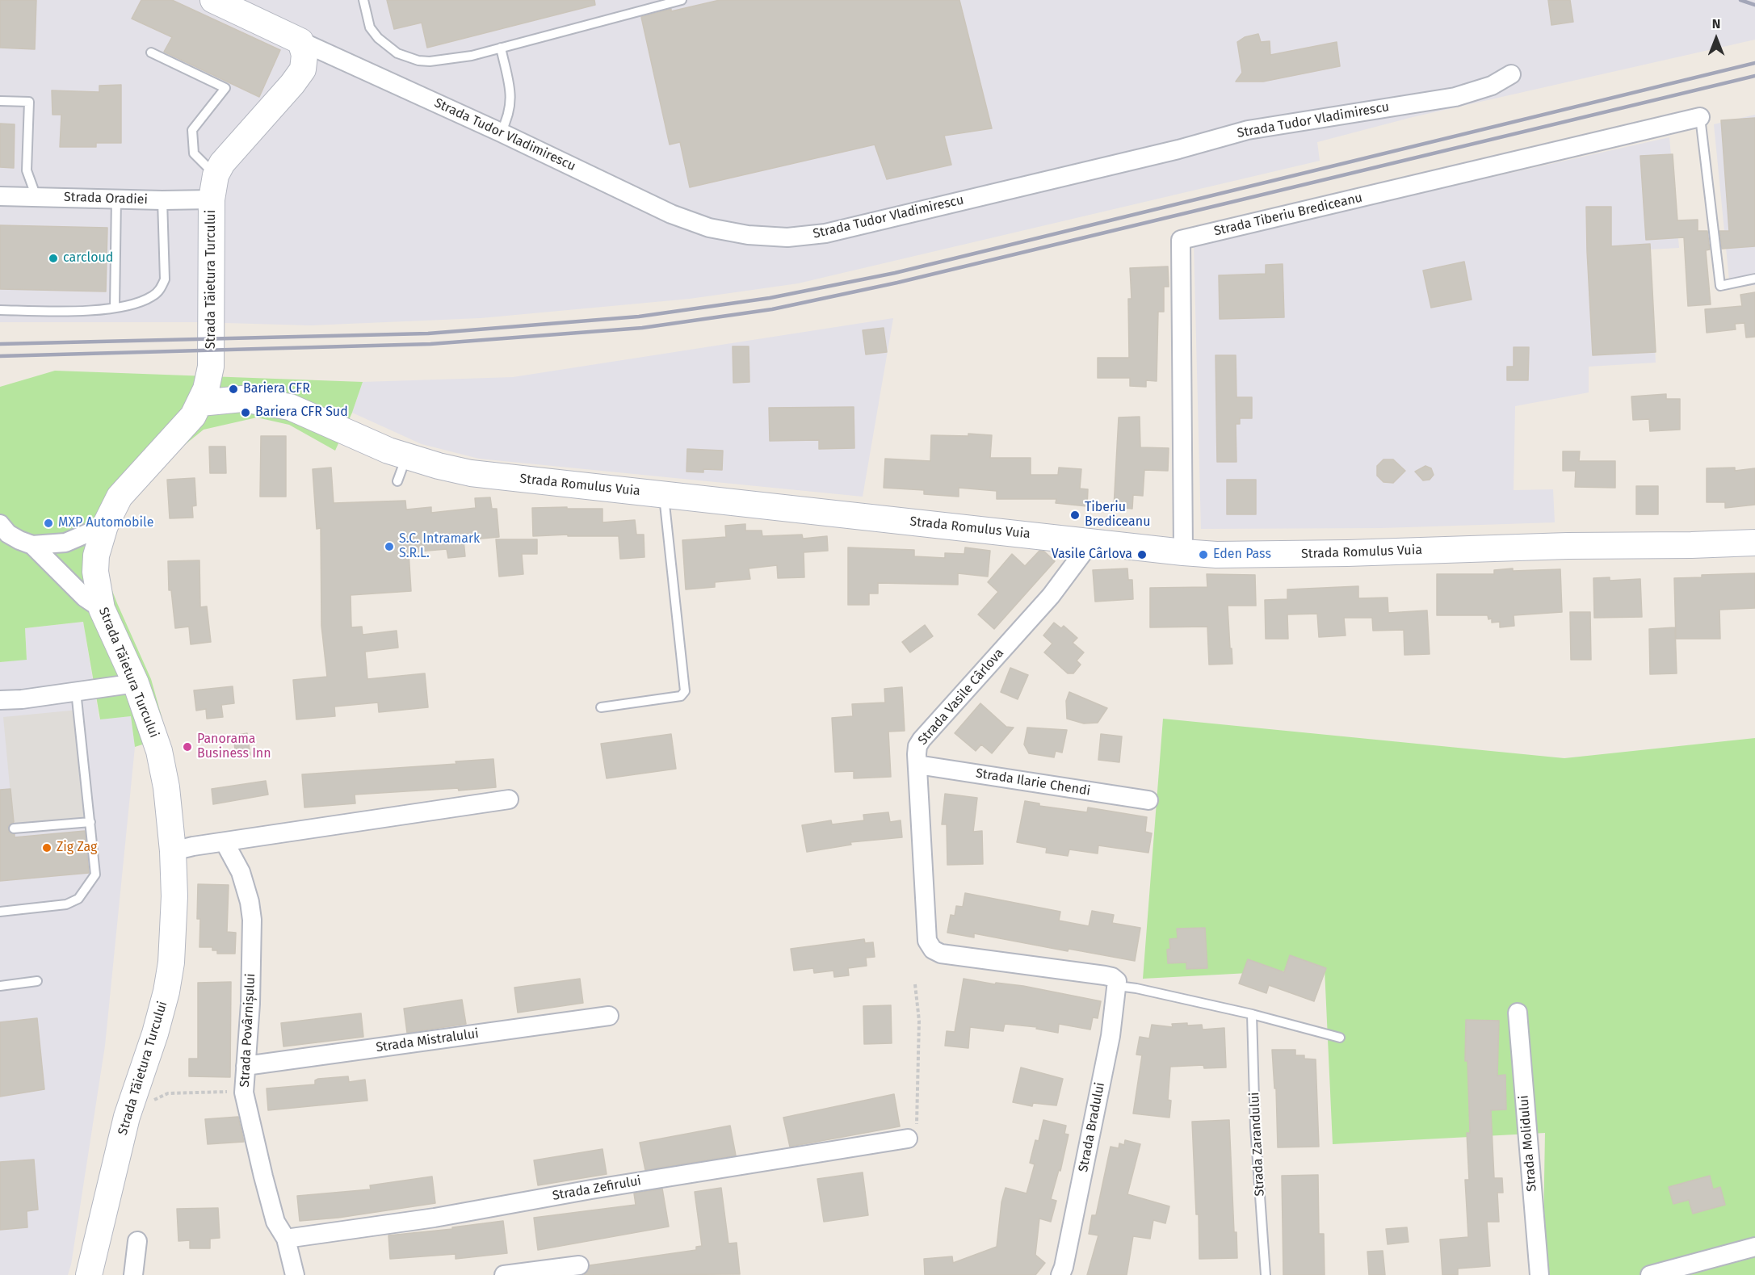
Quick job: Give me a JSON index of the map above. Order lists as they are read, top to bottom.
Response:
{
  "streets": {
    "street": [
      "Strada Tudor Vladimirescu",
      "Strada Oradiei",
      "Strada Tiberiu Brediceanu",
      "Strada Tăietura Turcului",
      "Strada Romulus Vuia",
      "Strada Vasile Cârlova",
      "Strada Ilarie Chendi",
      "Strada Povârnișului",
      "Strada Mistralului",
      "Strada Bradului",
      "Strada Molidului",
      "Strada Zefirului"
    ],
    "lane": ["Strada Zarandului"]
  },
  "crossings": [
    ["Strada Oradiei", "Strada Tăietura Turcului"],
    ["Strada Tiberiu Brediceanu", "Strada Romulus Vuia"],
    ["Strada Tăietura Turcului", "Strada Romulus Vuia"],
    ["Strada Romulus Vuia", "Strada Vasile Cârlova"],
    ["Strada Vasile Cârlova", "Strada Ilarie Chendi"],
    ["Strada Vasile Cârlova", "Strada Bradului"],
    ["Strada Povârnișului", "Strada Mistralului"],
    ["Strada Povârnișului", "Strada Zefirului"]
  ],
  "places": [
    "carcloud",
    "Bariera CFR",
    "Bariera CFR Sud",
    "Tiberiu Brediceanu",
    "MXP Automobile",
    "S.C. Intramark S.R.L.",
    "Vasile Cârlova",
    "Eden Pass",
    "Panorama Business Inn",
    "Zig Zag"
  ],
  "north": "top"
}
